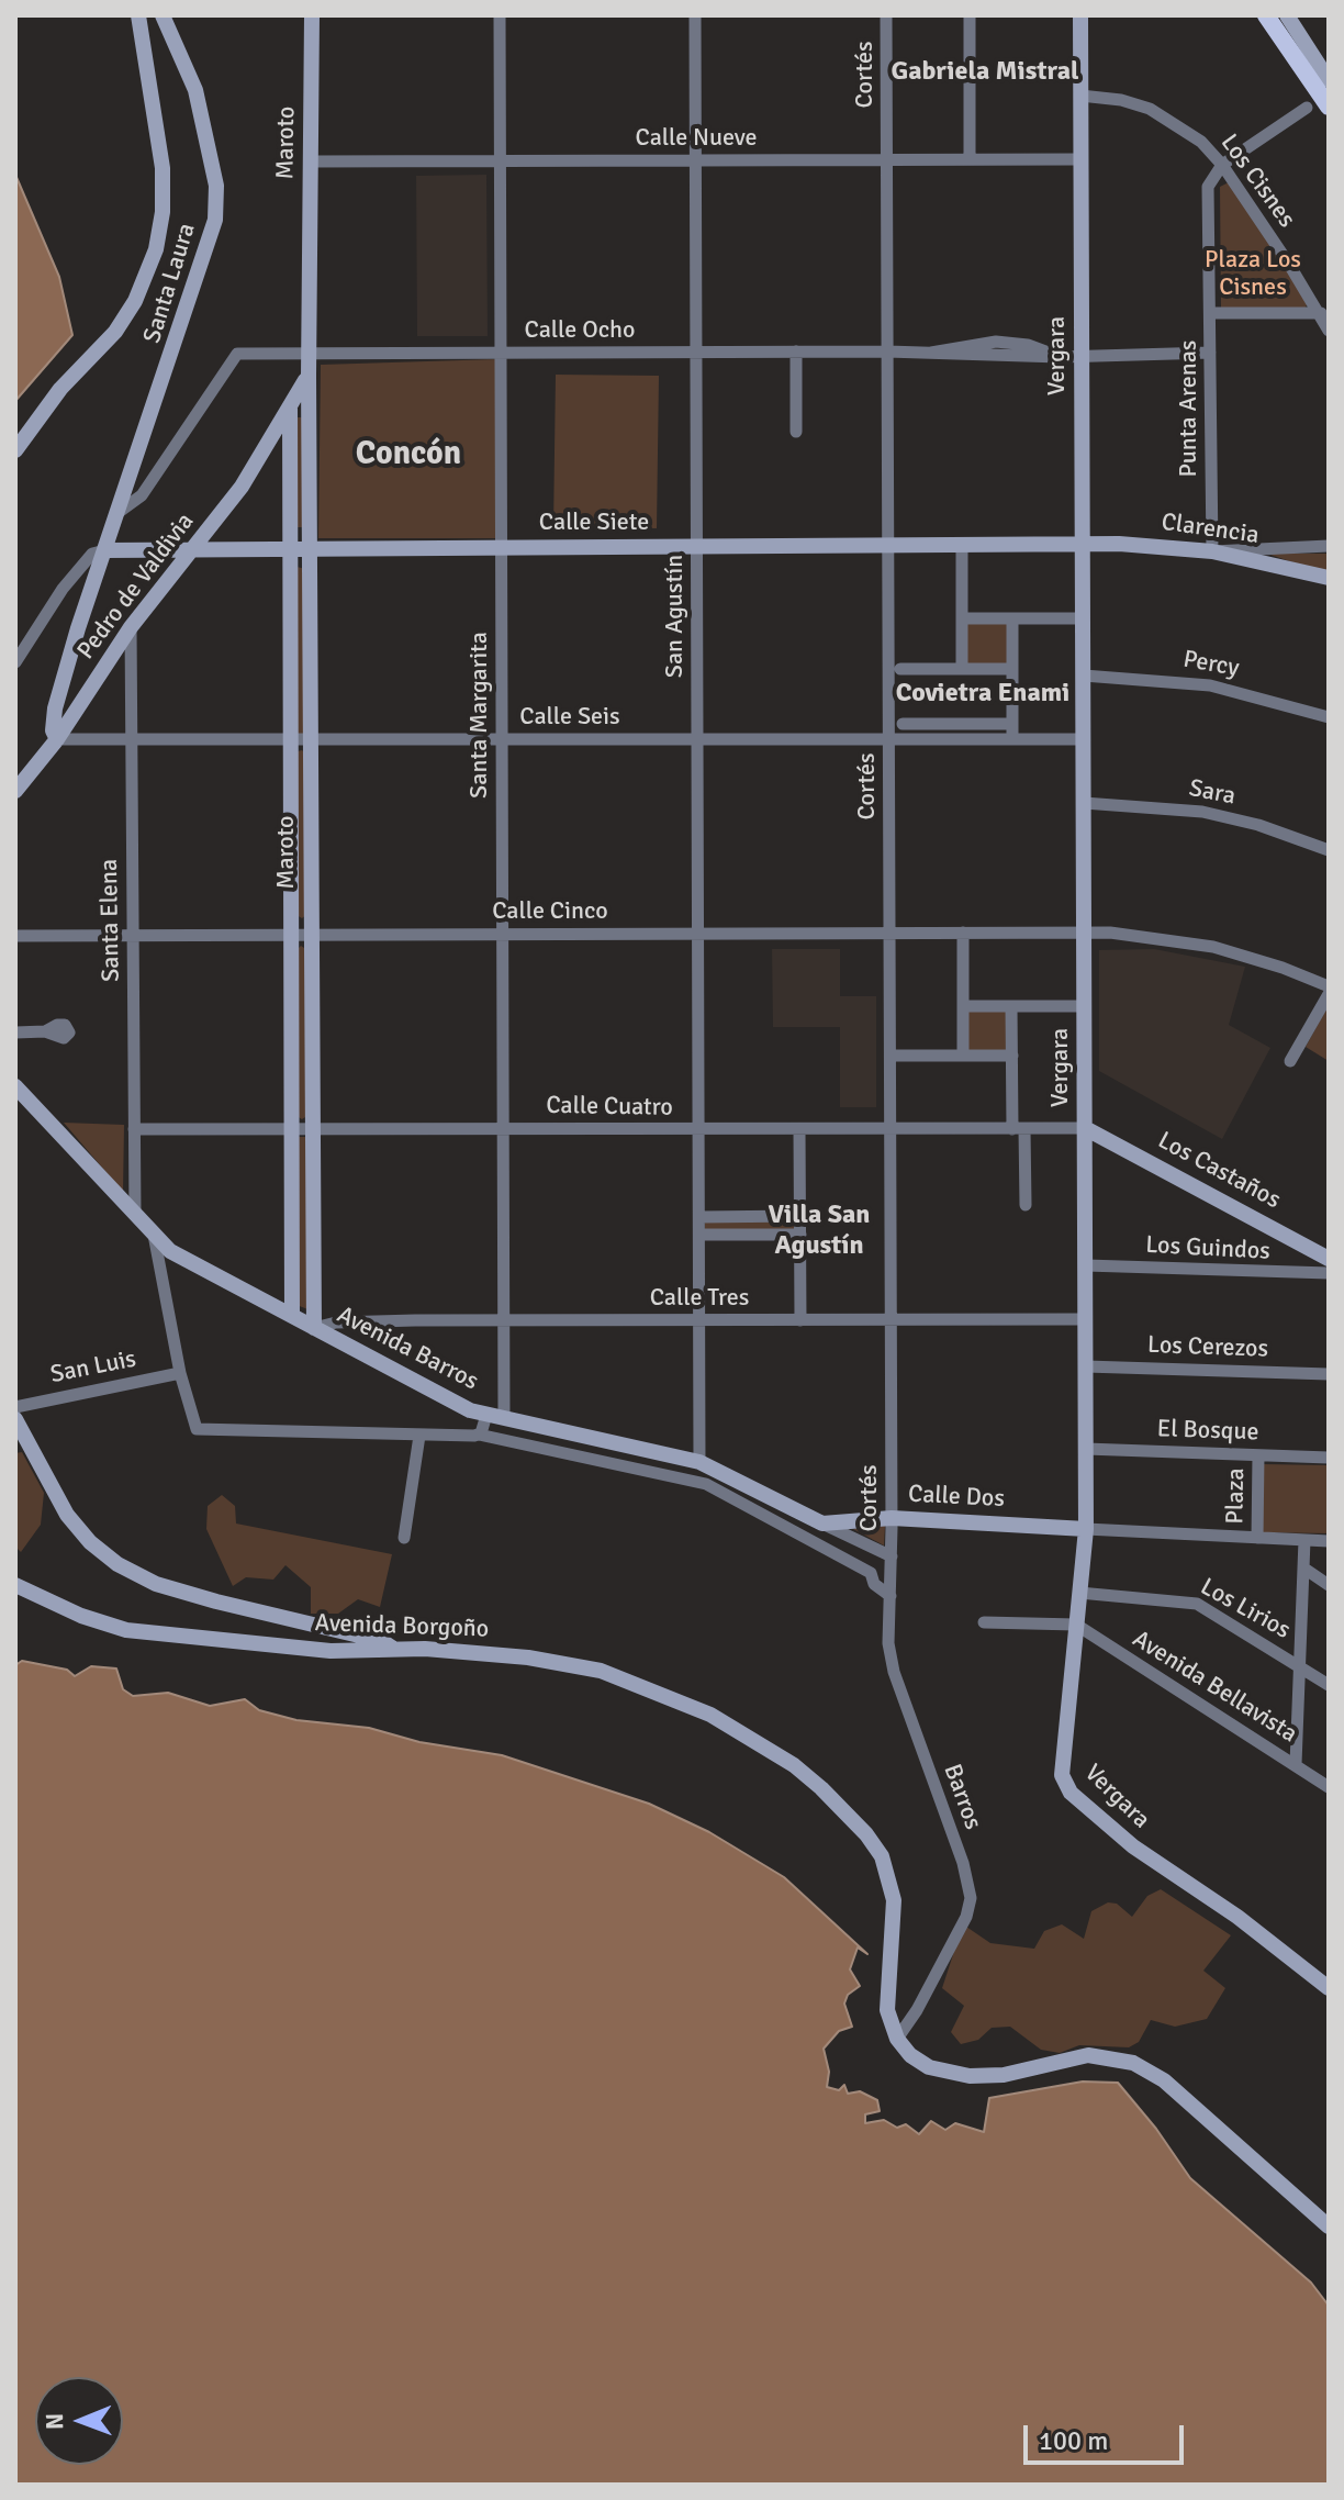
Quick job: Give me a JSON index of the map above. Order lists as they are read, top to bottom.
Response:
{
  "streets": {
    "street": [
      "Cortés",
      "Calle Nueve",
      "Maroto",
      "Los Cisnes",
      "Santa Laura",
      "Calle Ocho",
      "Vergara",
      "Punta Arenas",
      "Calle Siete",
      "Clarencia",
      "Pedro de Valdivia",
      "San Agustín",
      "Percy",
      "Santa Margarita",
      "Calle Seis",
      "Sara",
      "Calle Cinco",
      "Santa Elena",
      "Calle Cuatro",
      "Los Castaños",
      "Los Guindos",
      "Calle Tres",
      "Los Cerezos",
      "Avenida Barros",
      "San Luis",
      "El Bosque",
      "Plaza",
      "Calle Dos",
      "Los Lirios",
      "Avenida Borgoño",
      "Avenida Bellavista",
      "Barros"
    ]
  },
  "crossings": [
    ["Cortés", "Calle Nueve"],
    ["Cortés", "Calle Ocho"],
    ["Cortés", "Calle Siete"],
    ["Cortés", "Calle Seis"],
    ["Cortés", "Calle Cinco"],
    ["Cortés", "Calle Cuatro"],
    ["Cortés", "Calle Tres"],
    ["Cortés", "Avenida Barros"],
    ["Cortés", "Calle Dos"],
    ["Cortés", "Barros"],
    ["Calle Nueve", "Maroto"],
    ["Calle Nueve", "Vergara"],
    ["Calle Nueve", "San Agustín"],
    ["Calle Nueve", "Santa Margarita"],
    ["Maroto", "Calle Ocho"],
    ["Maroto", "Calle Siete"],
    ["Maroto", "Pedro de Valdivia"],
    ["Maroto", "Calle Seis"],
    ["Maroto", "Calle Cinco"],
    ["Maroto", "Calle Cuatro"],
    ["Maroto", "Calle Tres"],
    ["Maroto", "Avenida Barros"],
    ["Los Cisnes", "Vergara"],
    ["Los Cisnes", "Punta Arenas"],
    ["Santa Laura", "Calle Ocho"],
    ["Santa Laura", "Calle Siete"],
    ["Santa Laura", "Pedro de Valdivia"],
    ["Santa Laura", "Calle Seis"],
    ["Calle Ocho", "Vergara"],
    ["Calle Ocho", "Punta Arenas"],
    ["Calle Ocho", "San Agustín"],
    ["Calle Ocho", "Santa Margarita"],
    ["Vergara", "Calle Siete"],
    ["Vergara", "Clarencia"],
    ["Vergara", "Percy"],
    ["Vergara", "Calle Seis"],
    ["Vergara", "Sara"],
    ["Vergara", "Calle Cinco"],
    ["Vergara", "Calle Cuatro"],
    ["Vergara", "Los Castaños"],
    ["Vergara", "Los Guindos"],
    ["Vergara", "Calle Tres"],
    ["Vergara", "Los Cerezos"],
    ["Vergara", "El Bosque"],
    ["Vergara", "Calle Dos"],
    ["Vergara", "Los Lirios"],
    ["Vergara", "Avenida Bellavista"],
    ["Punta Arenas", "Clarencia"],
    ["Calle Siete", "Clarencia"],
    ["Calle Siete", "Pedro de Valdivia"],
    ["Calle Siete", "San Agustín"],
    ["Calle Siete", "Santa Margarita"],
    ["Pedro de Valdivia", "Calle Seis"],
    ["Pedro de Valdivia", "Santa Elena"],
    ["San Agustín", "Calle Seis"],
    ["San Agustín", "Calle Cinco"],
    ["San Agustín", "Calle Cuatro"],
    ["San Agustín", "Calle Tres"],
    ["San Agustín", "Avenida Barros"],
    ["Santa Margarita", "Calle Seis"],
    ["Santa Margarita", "Calle Cinco"],
    ["Santa Margarita", "Calle Cuatro"],
    ["Santa Margarita", "Calle Tres"],
    ["Santa Margarita", "Avenida Barros"],
    ["Calle Seis", "Santa Elena"],
    ["Calle Cinco", "Santa Elena"],
    ["Santa Elena", "Calle Cuatro"],
    ["Santa Elena", "Avenida Barros"],
    ["Calle Cuatro", "Los Castaños"],
    ["Calle Tres", "Avenida Barros"],
    ["Avenida Barros", "Calle Dos"],
    ["Avenida Barros", "Barros"],
    ["El Bosque", "Plaza"],
    ["Avenida Borgoño", "Barros"]
  ],
  "districts": [
    "Gabriela Mistral",
    "Concón",
    "Covietra Enami",
    "Villa San Agustín"
  ],
  "parks": ["Plaza Los Cisnes"],
  "scale_bar": "100 m",
  "north": "left"
}
